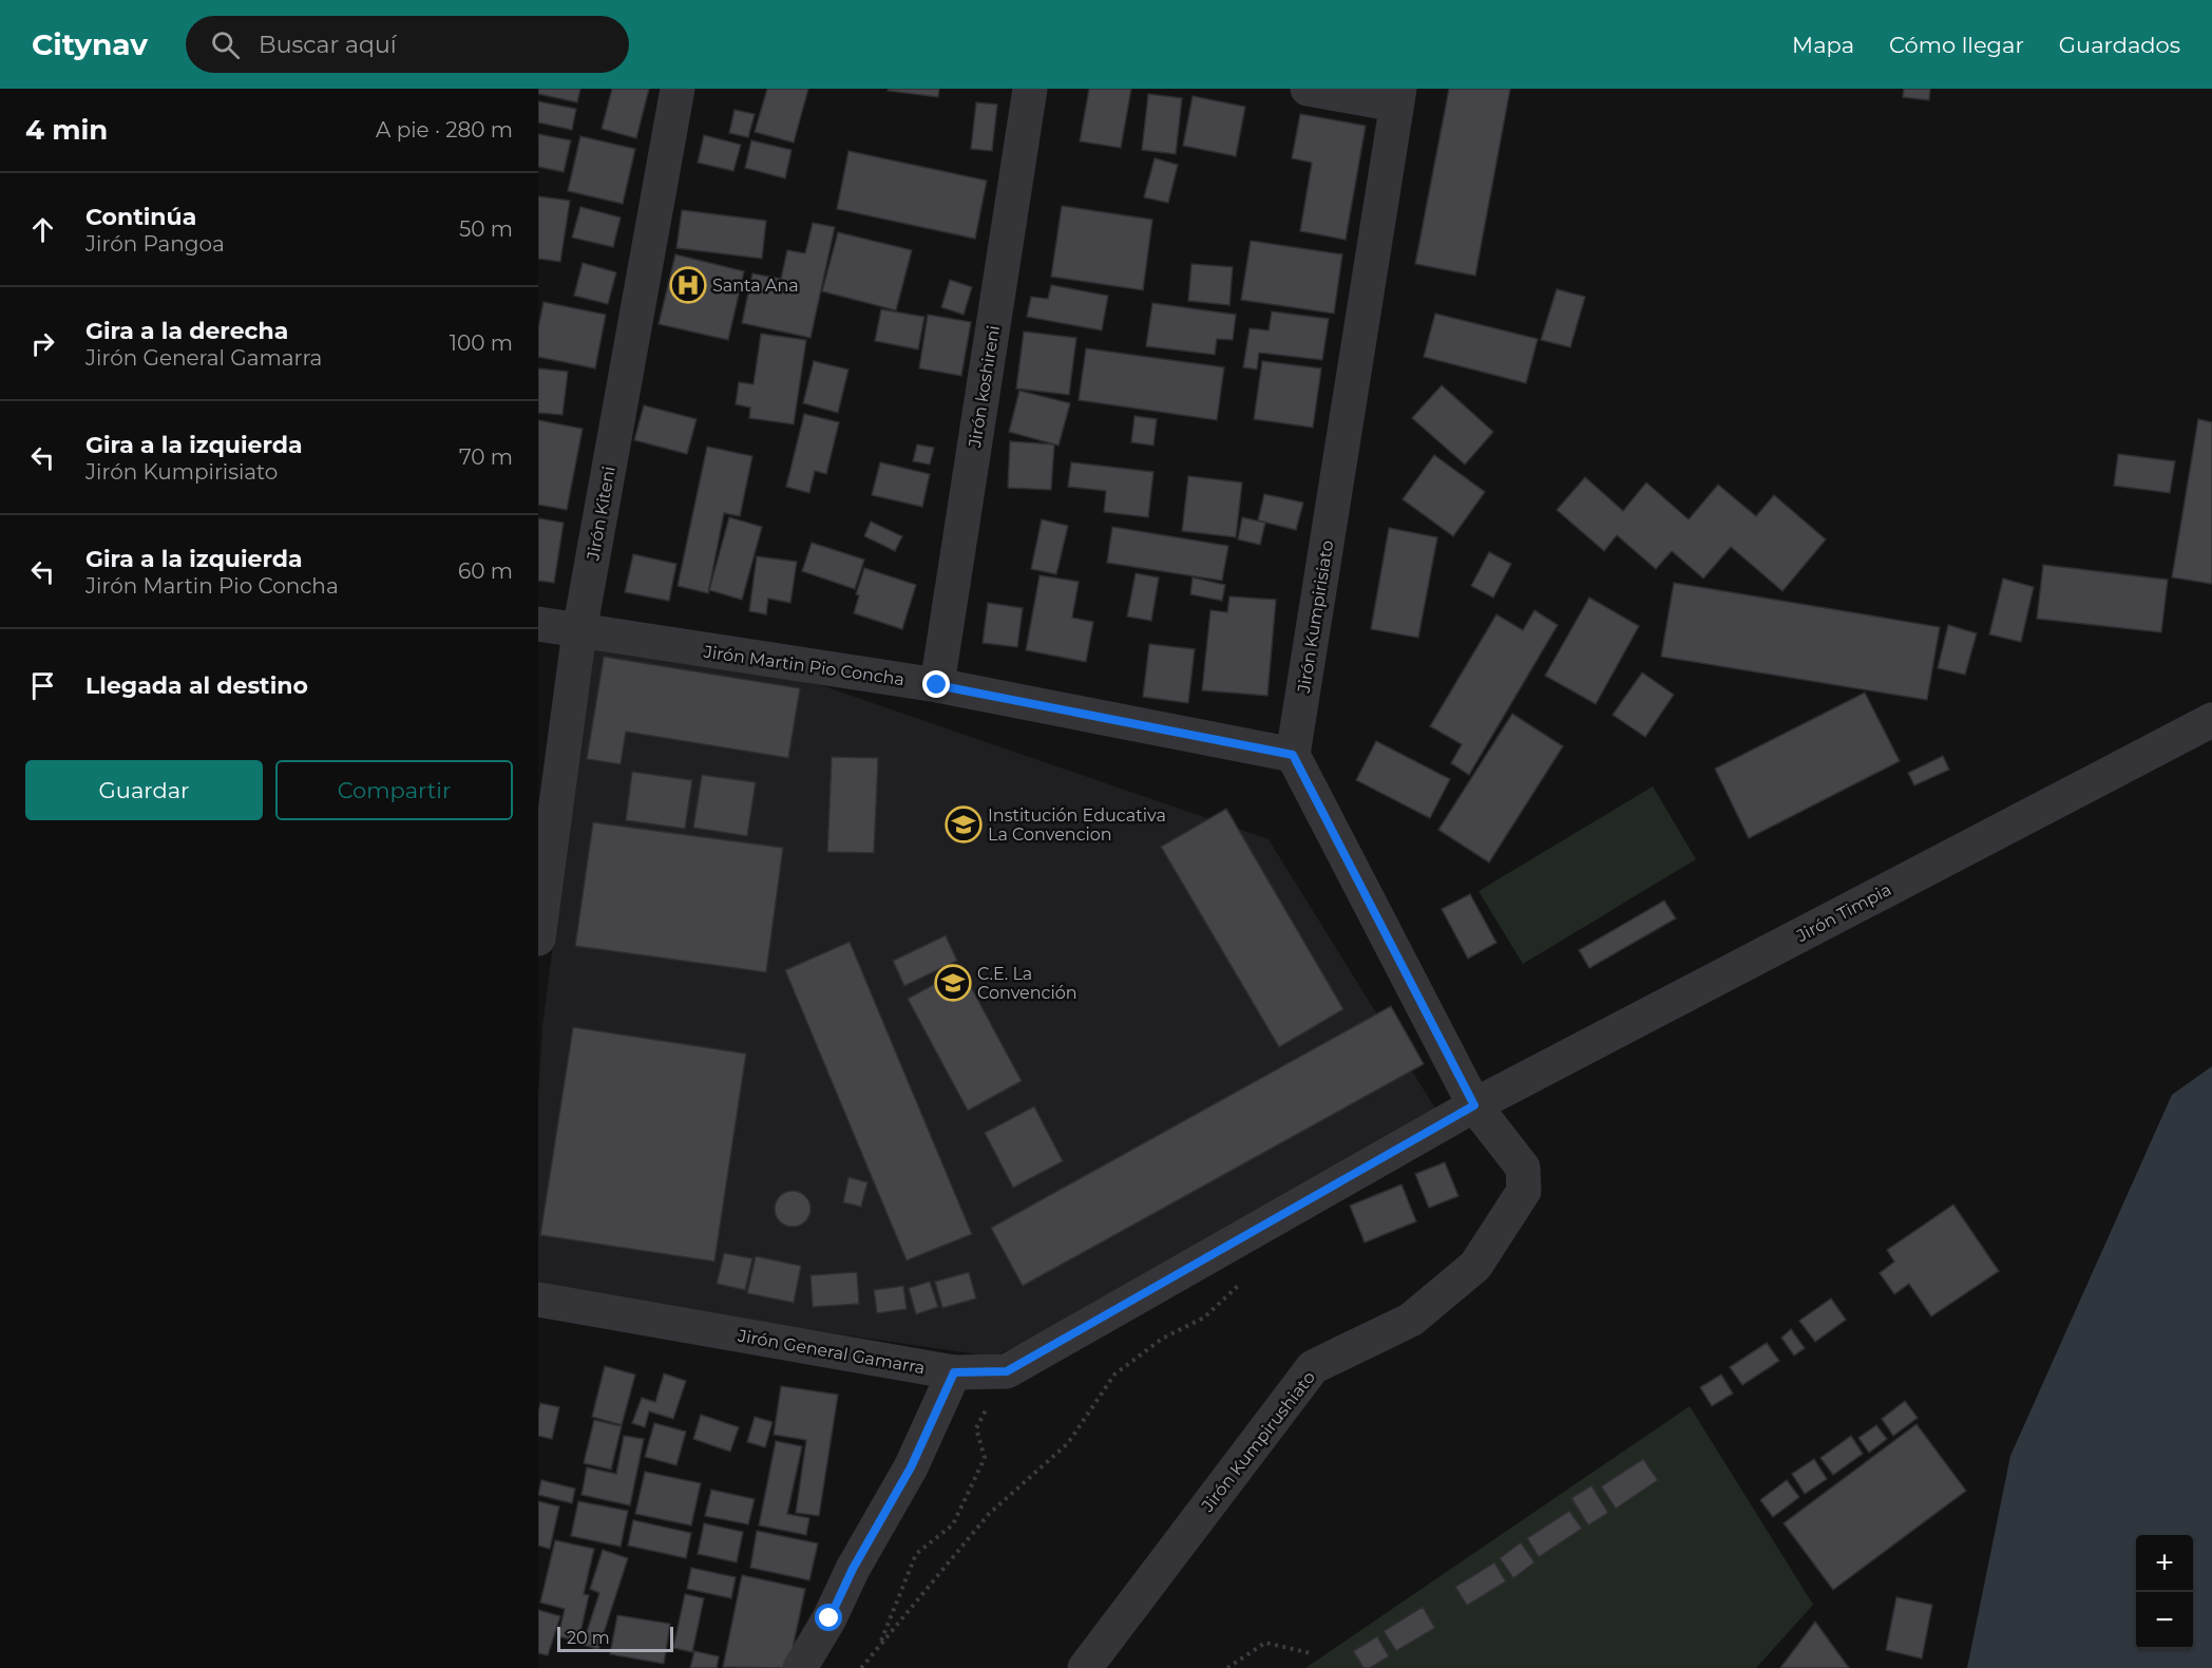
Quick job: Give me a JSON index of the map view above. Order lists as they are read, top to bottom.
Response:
{
  "streets": {
    "street": [
      "Jirón koshireni",
      "Jirón Kiteni",
      "Jirón Kumpirisiato",
      "Jirón Martin Pio Concha",
      "Jirón Timpia",
      "Jirón General Gamarra",
      "Jirón Kumpirushiato"
    ]
  },
  "crossings": [
    ["Jirón koshireni", "Jirón Martin Pio Concha"],
    ["Jirón Kiteni", "Jirón Martin Pio Concha"],
    ["Jirón Kumpirisiato", "Jirón Martin Pio Concha"],
    ["Jirón Timpia", "Jirón General Gamarra"],
    ["Jirón Timpia", "Jirón Kumpirushiato"],
    ["Jirón General Gamarra", "Jirón Kumpirushiato"]
  ],
  "places": {
    "hospital": ["Santa Ana"],
    "school or university": ["Institución Educativa La Convencion", "C.E. La Convención"]
  },
  "scale_bar": "20 m",
  "page": {
    "header": "Citynav",
    "search": "Buscar aquí",
    "nav": ["Mapa", "Cómo llegar", "Guardados"],
    "heading": ["4 min", "A pie · 280 m"],
    "list": [
      ["Continúa", "Jirón Pangoa", "50 m"],
      ["Gira a la derecha", "Jirón General Gamarra", "100 m"],
      ["Gira a la izquierda", "Jirón Kumpirisiato", "70 m"],
      ["Gira a la izquierda", "Jirón Martin Pio Concha", "60 m"],
      "Llegada al destino"
    ],
    "buttons": ["Guardar", "Compartir"],
    "map_buttons": ["+", "−"],
    "scale": "20 m"
  }
}
